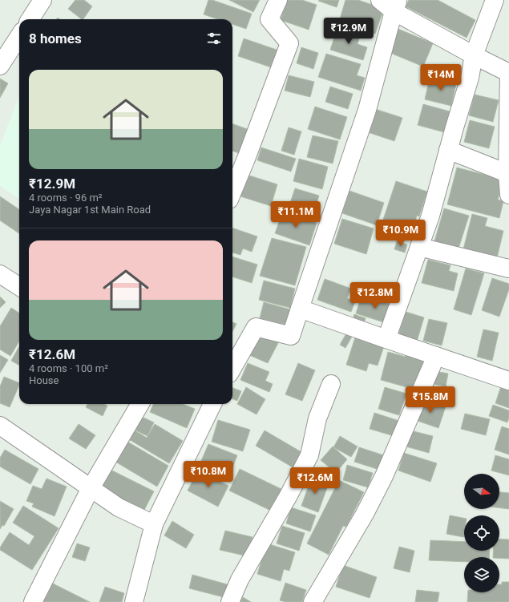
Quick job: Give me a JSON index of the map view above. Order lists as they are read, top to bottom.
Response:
{
  "north": "right",
  "page": {
    "price": [
      "₹12.9M",
      "₹14M",
      "₹11.1M",
      "₹10.9M",
      "₹12.8M",
      "₹15.8M",
      "₹10.8M",
      "₹12.6M"
    ],
    "heading": "8 homes",
    "list": [
      {
        "name": "₹12.9M",
        "note": "4 rooms · 96 m² · Jaya Nagar 1st Main Road"
      },
      {
        "name": "₹12.6M",
        "note": "4 rooms · 100 m² · House"
      }
    ]
  }
}
